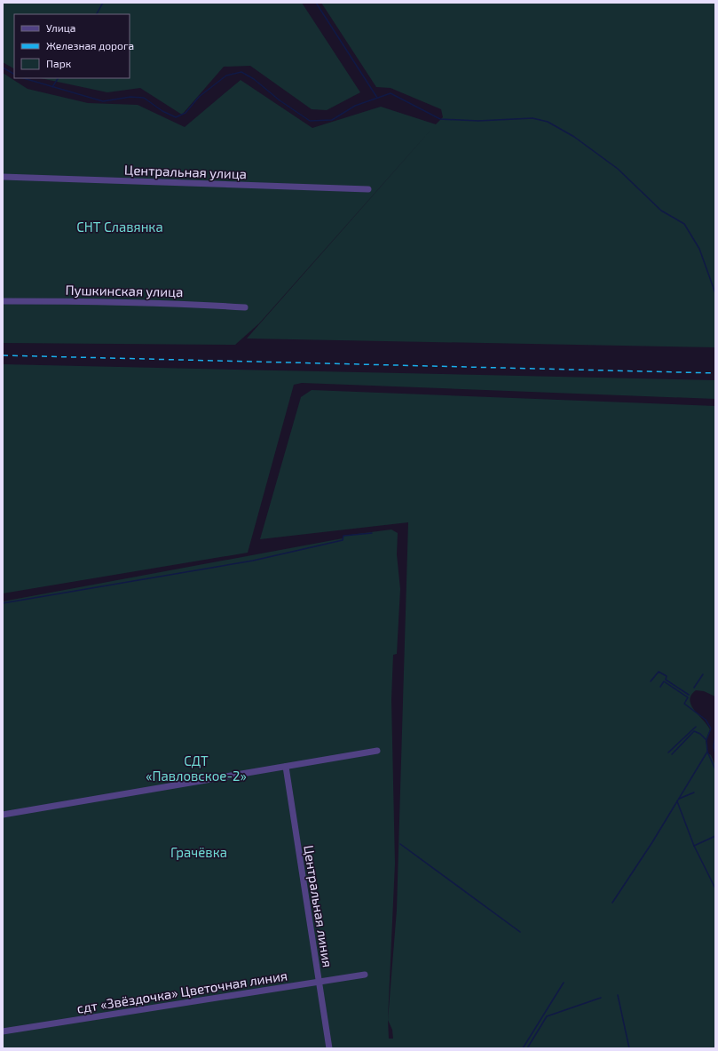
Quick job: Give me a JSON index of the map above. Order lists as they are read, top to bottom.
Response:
{
  "streets": {
    "street": [
      "Центральная улица",
      "Пушкинская улица",
      "Центральная линия",
      "сдт «Звёздочка» Цветочная линия"
    ]
  },
  "crossings": [
    ["Центральная линия", "сдт «Звёздочка» Цветочная линия"]
  ],
  "parks": ["СНТ Славянка", "СДТ «Павловское-2»", "Грачёвка"],
  "legend": ["Улица", "Железная дорога", "Парк"]
}
